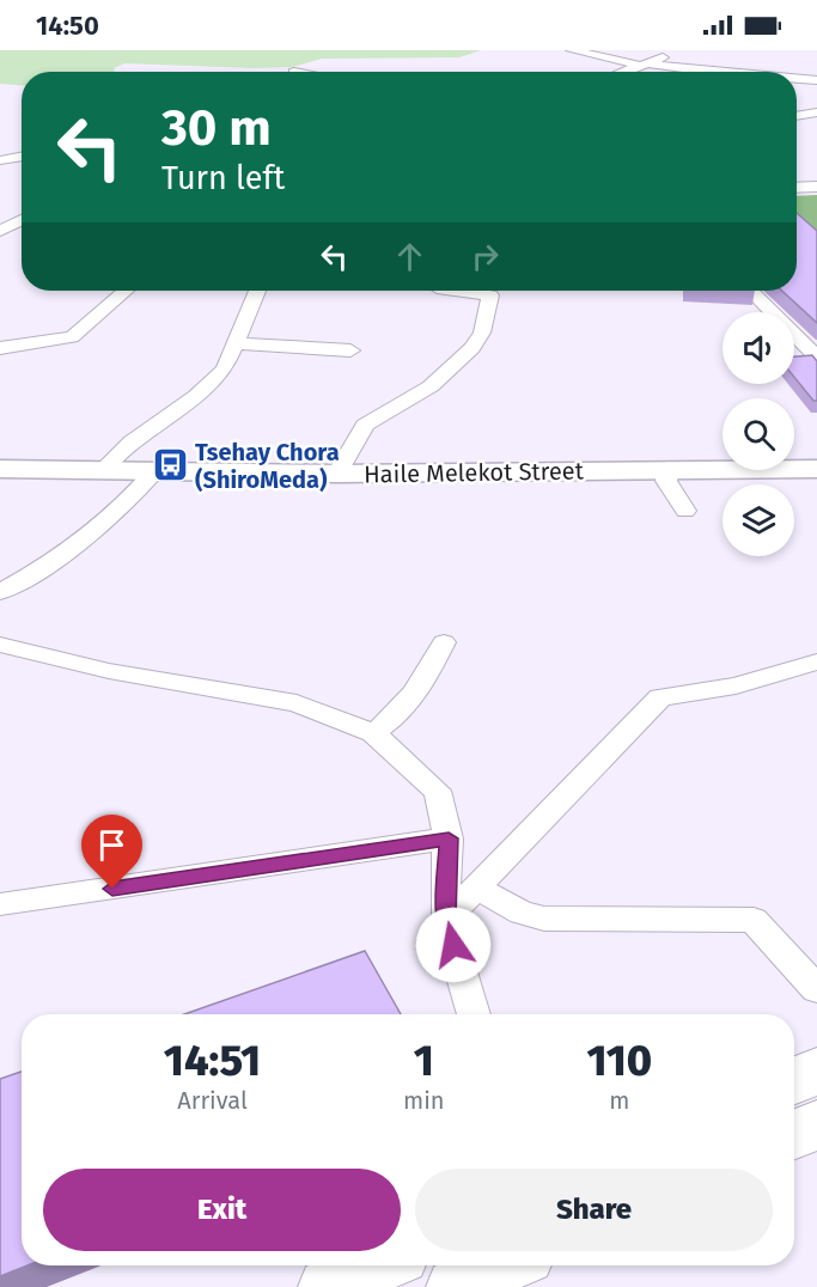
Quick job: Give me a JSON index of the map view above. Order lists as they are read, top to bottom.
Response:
{
  "streets": {
    "main road": ["Haile Melekot Street"]
  },
  "places": {
    "bus stop": ["Tsehay Chora (ShiroMeda)"]
  },
  "page": {
    "status": "14:50",
    "turn": ["30 m", "Turn left"],
    "eta": [
      "14:51",
      "Arrival",
      "1",
      "min",
      "110",
      "m"
    ],
    "buttons": ["Exit", "Share"]
  }
}
